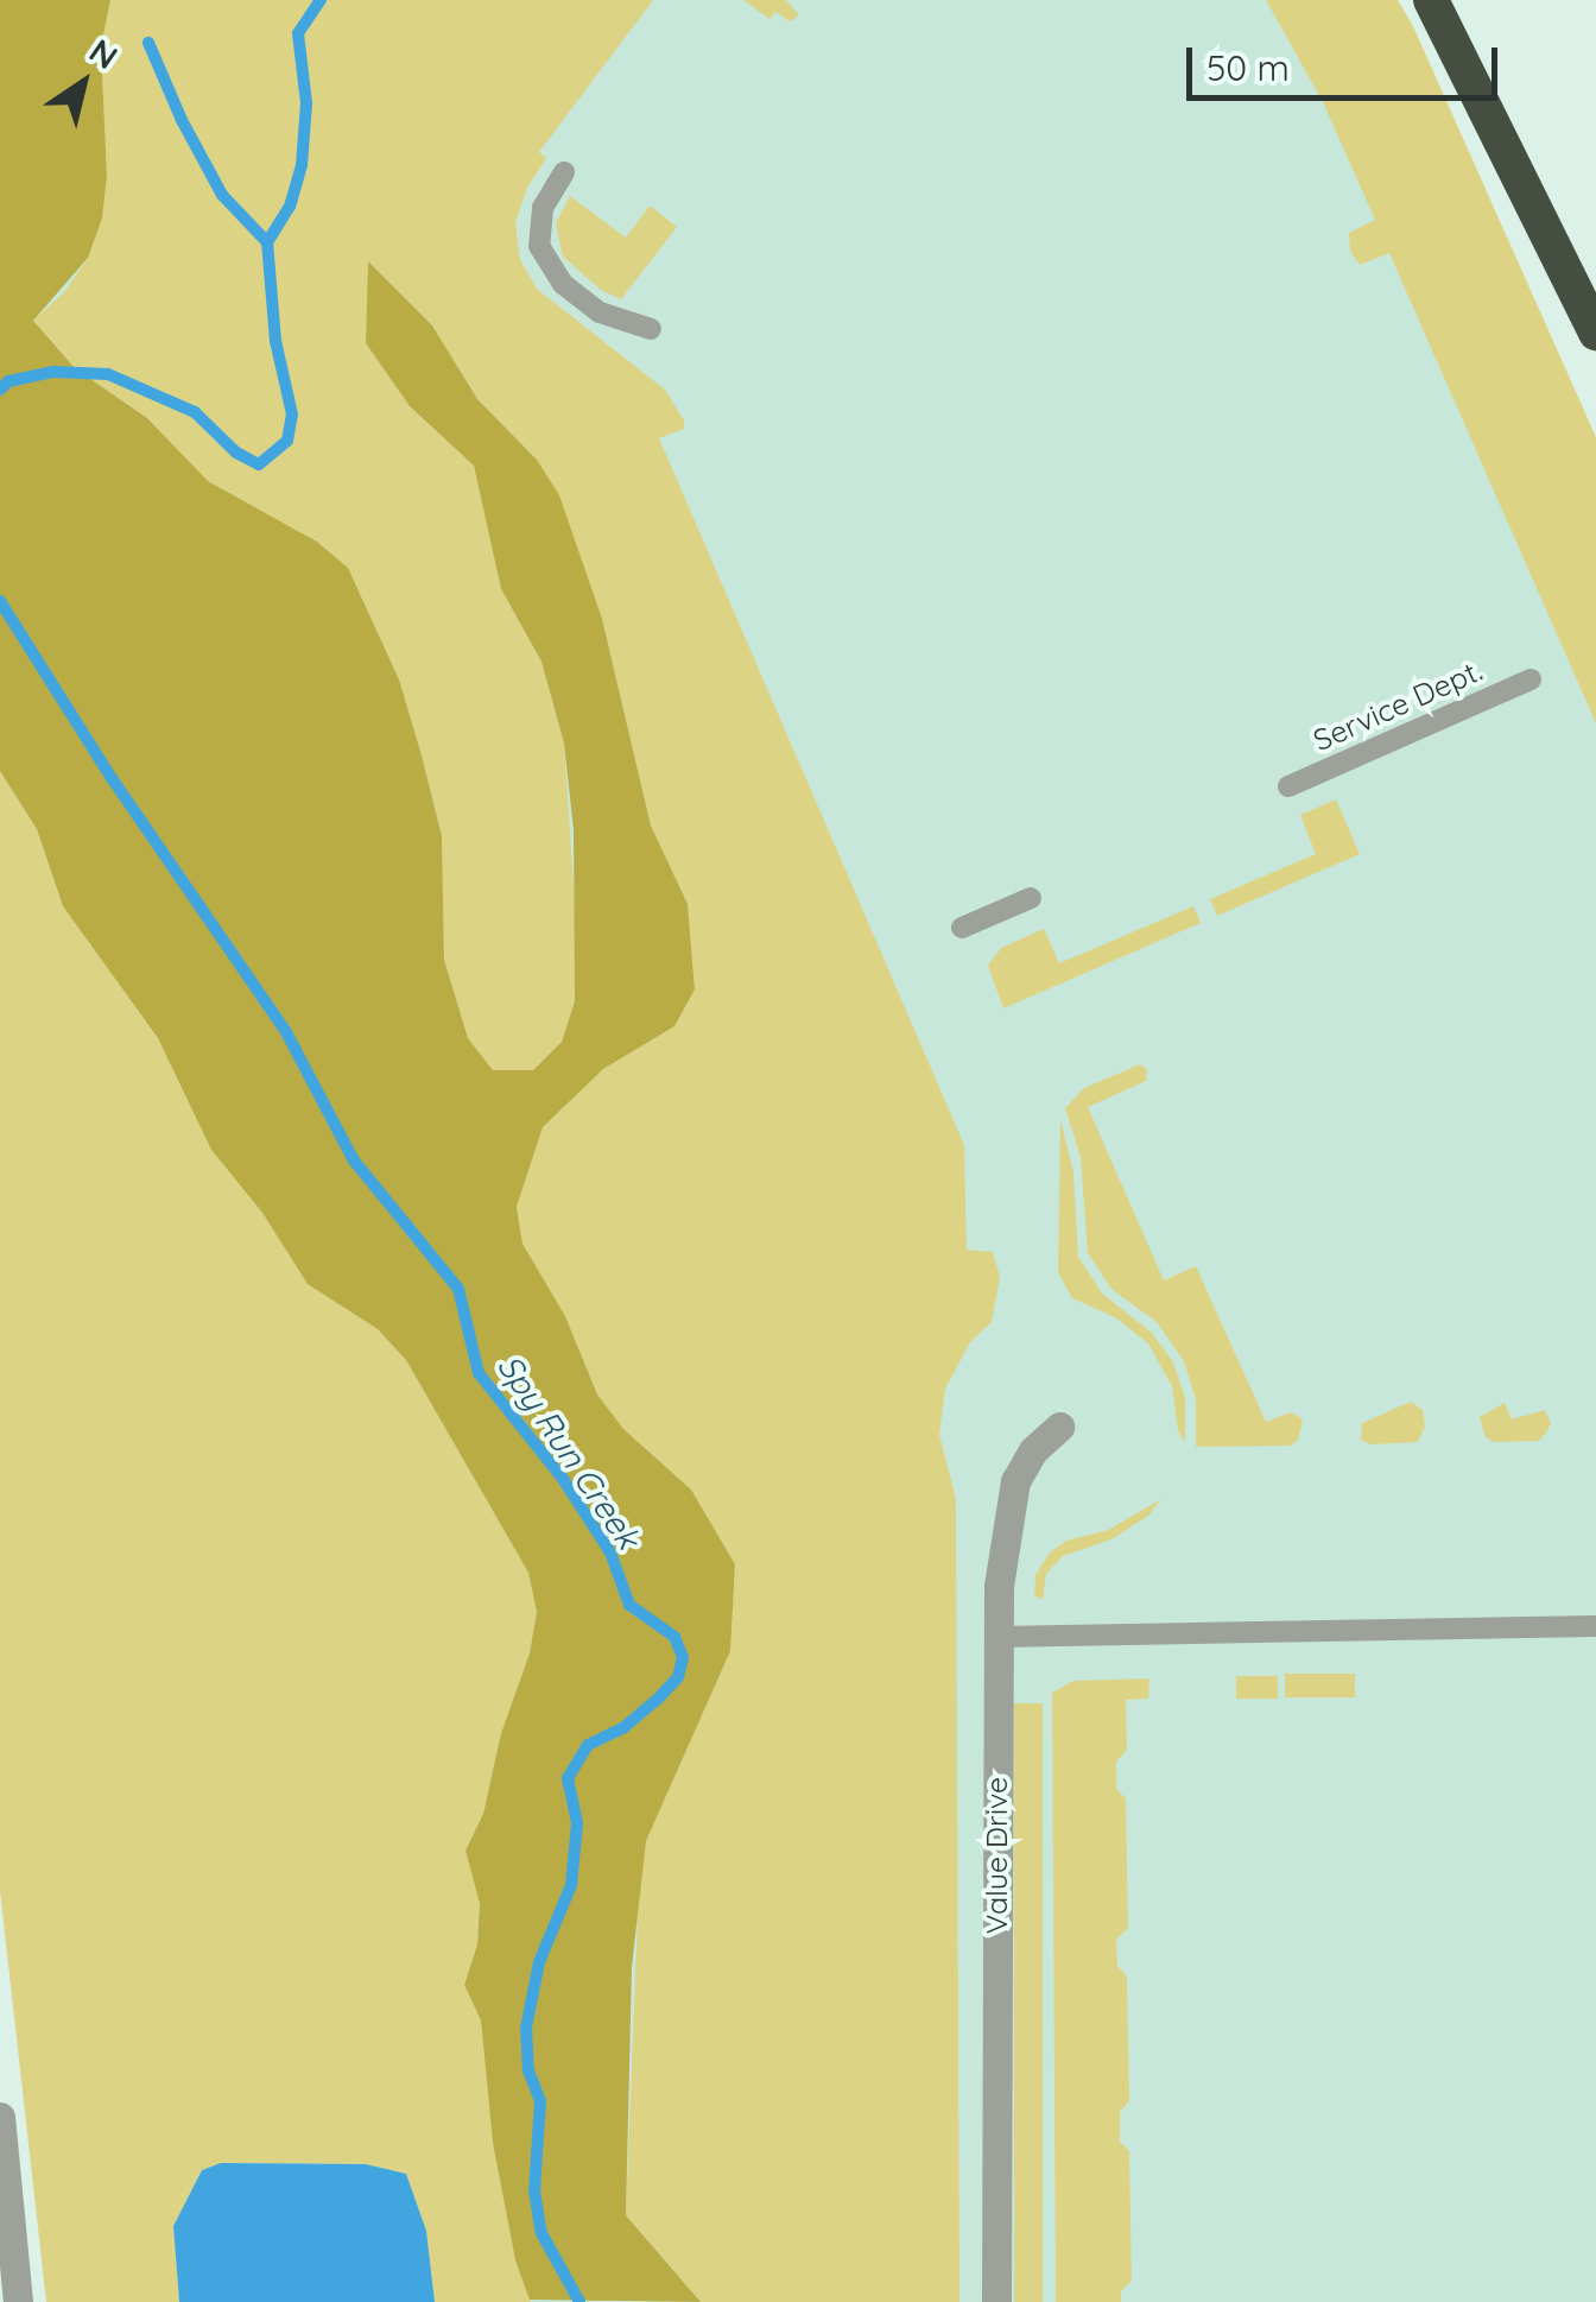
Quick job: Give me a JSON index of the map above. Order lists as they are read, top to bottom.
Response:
{
  "streets": {
    "street": ["Value Drive"],
    "lane": ["Service Dept."]
  },
  "water": ["Spy Run Creek"],
  "scale_bar": "50 m",
  "north": "top right"
}
